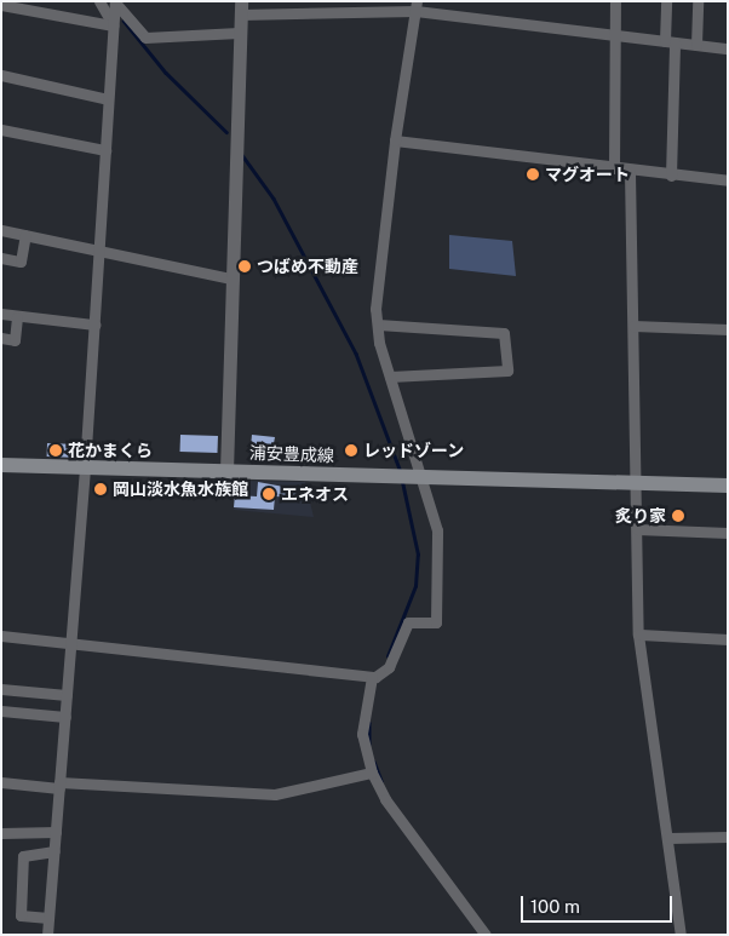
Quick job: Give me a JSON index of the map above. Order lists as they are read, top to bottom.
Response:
{
  "streets": {
    "main road": ["浦安豊成線"]
  },
  "places": [
    "マグオート",
    "つばめ不動産",
    "花かまくら",
    "レッドゾーン",
    "岡山淡水魚水族館",
    "エネオス",
    "炙り家"
  ],
  "scale_bar": "100 m"
}
